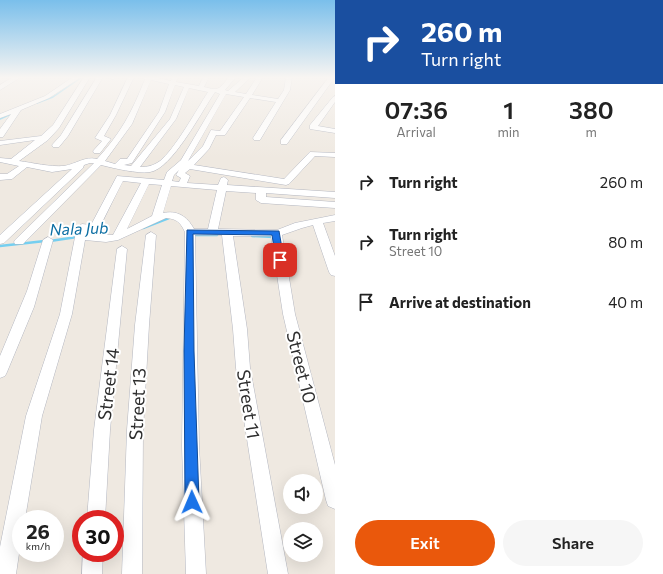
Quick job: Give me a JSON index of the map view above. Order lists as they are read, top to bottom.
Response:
{
  "streets": {
    "street": [
      "Street 10",
      "Street 14",
      "Street 13",
      "Street 11"
    ]
  },
  "water": ["Nala Jub"],
  "page": {
    "turn": ["260 m", "Turn right"],
    "eta": [
      "07:36",
      "Arrival",
      "1",
      "min",
      "380",
      "m"
    ],
    "list": [
      {
        "name": "Turn right",
        "value": "260 m"
      },
      {
        "name": "Turn right",
        "note": "Street 10",
        "value": "80 m"
      },
      {
        "name": "Arrive at destination",
        "value": "40 m"
      }
    ],
    "speed": "26 km/h",
    "limit": "30",
    "buttons": ["Exit", "Share"]
  }
}
